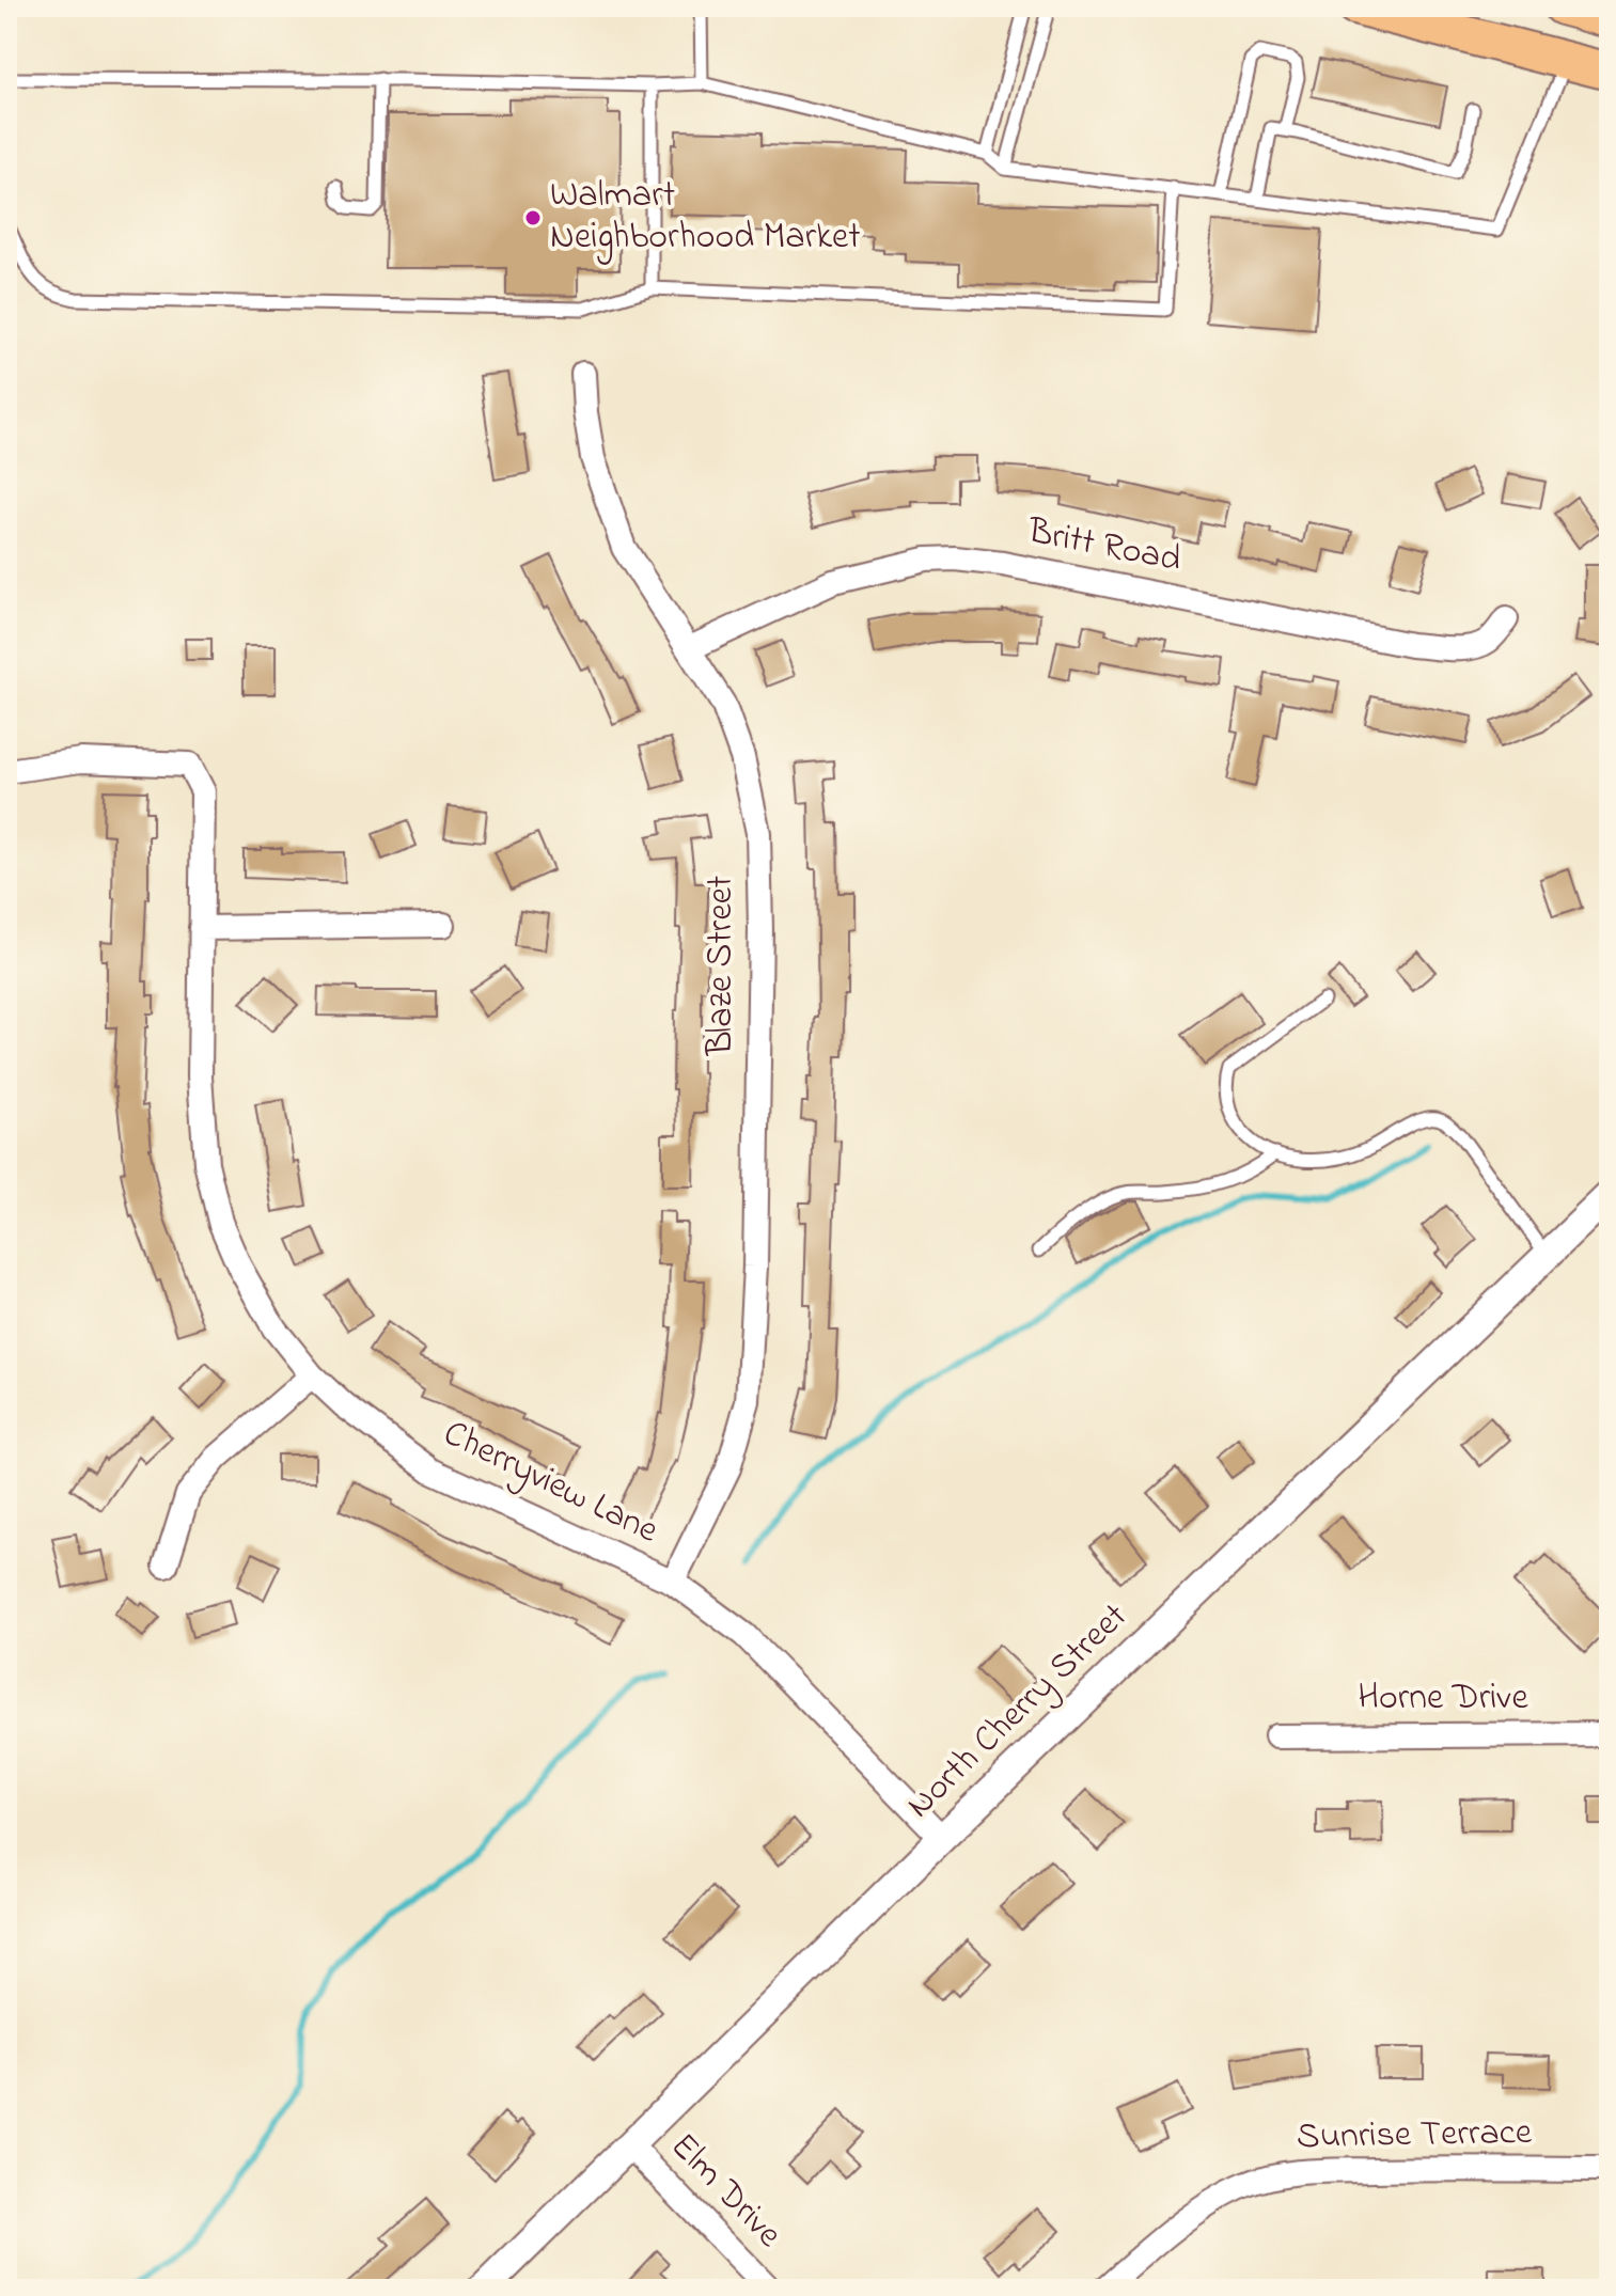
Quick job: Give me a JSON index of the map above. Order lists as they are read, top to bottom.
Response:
{
  "streets": {
    "street": [
      "Britt Road",
      "Blaze Street",
      "Cherryview Lane",
      "Horne Drive",
      "North Cherry Street",
      "Sunrise Terrace",
      "Elm Drive"
    ]
  },
  "crossings": [
    ["Britt Road", "Blaze Street"],
    ["Blaze Street", "Cherryview Lane"],
    ["Cherryview Lane", "North Cherry Street"],
    ["North Cherry Street", "Elm Drive"]
  ],
  "places": ["Walmart Neighborhood Market"]
}
